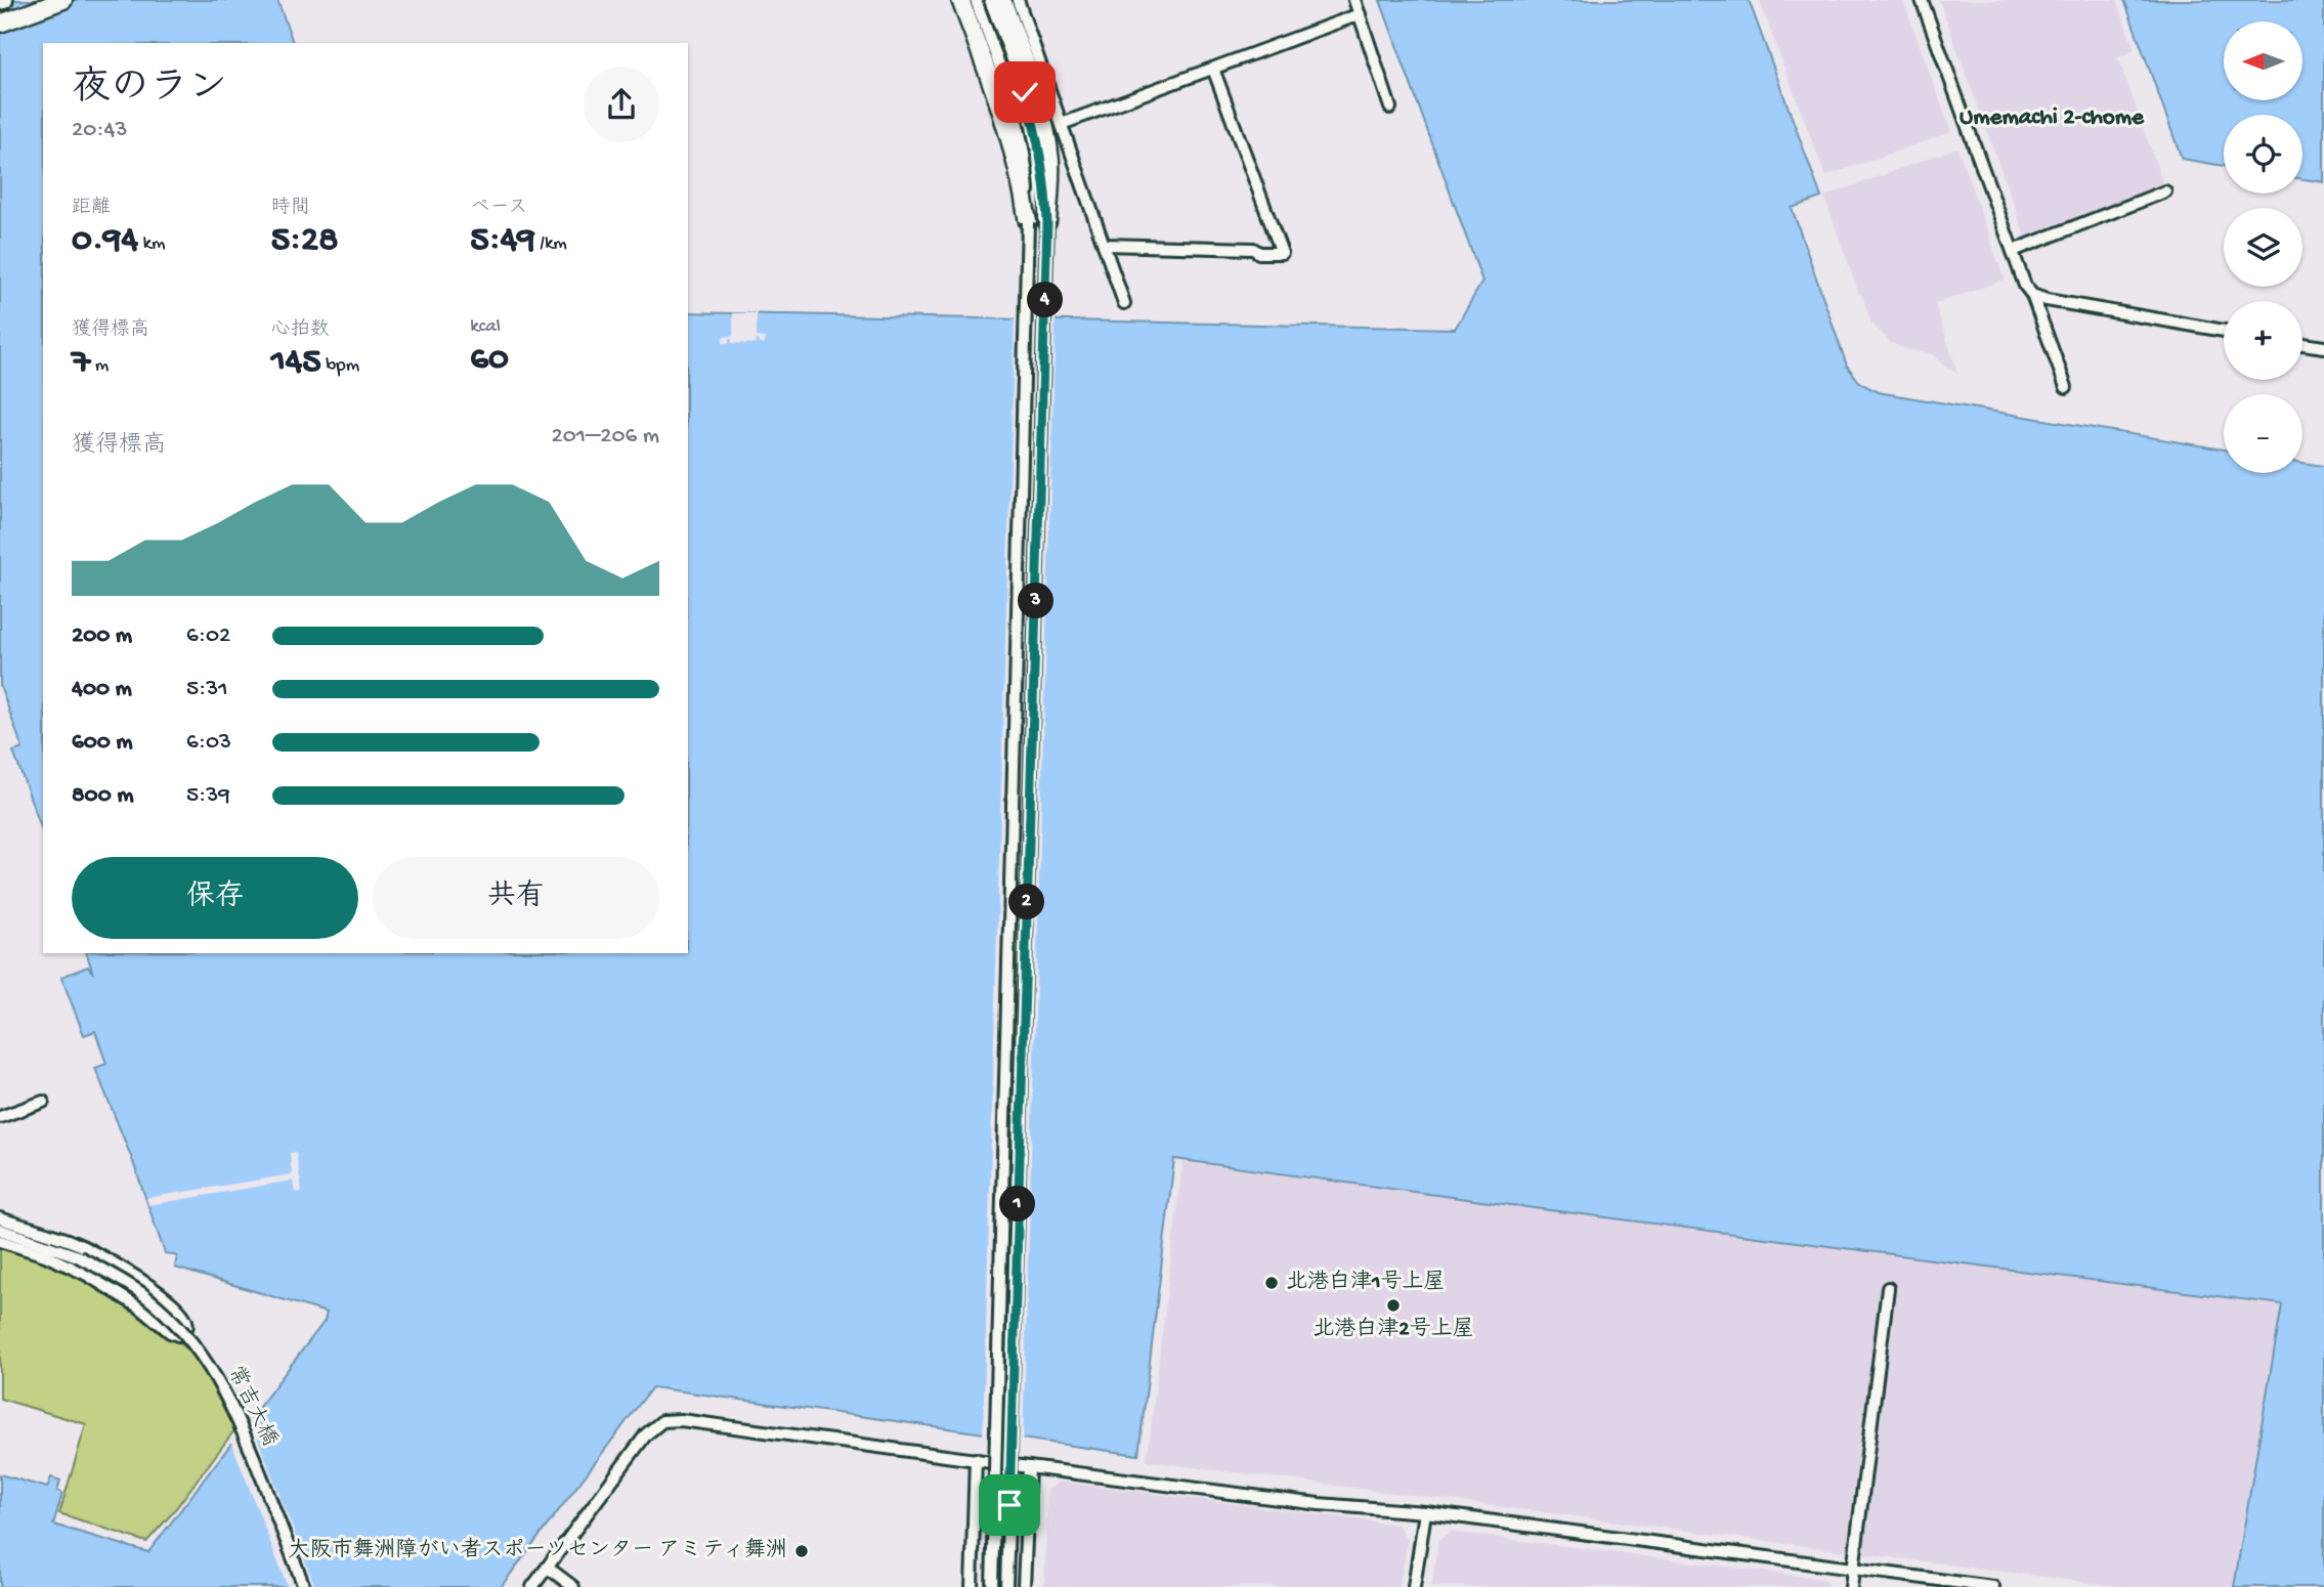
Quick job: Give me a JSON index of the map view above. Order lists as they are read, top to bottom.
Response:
{
  "streets": {
    "street": ["常吉大橋"]
  },
  "districts": ["Umemachi 2-chome"],
  "places": ["北港白津1号上屋", "北港白津2号上屋", "大阪市舞洲障がい者スポーツセンター アミティ舞洲"],
  "north": "left",
  "page": {
    "map_buttons": ["+", "−"],
    "heading": ["夜のラン", "20:43"],
    "stats": [
      ["距離", "0.94 km"],
      ["時間", "5:28"],
      ["ペース", "5:49 /km"],
      ["獲得標高", "7 m"],
      ["心拍数", "145 bpm"],
      ["kcal", "60"]
    ],
    "pins": [
      "4",
      "3",
      "2",
      "1"
    ],
    "chart": ["獲得標高", "201–206 m"],
    "list": [
      {
        "name": "200 m",
        "note": "6:02"
      },
      {
        "name": "400 m",
        "note": "5:31"
      },
      {
        "name": "600 m",
        "note": "6:03"
      },
      {
        "name": "800 m",
        "note": "5:39"
      }
    ],
    "buttons": ["保存", "共有"]
  }
}
